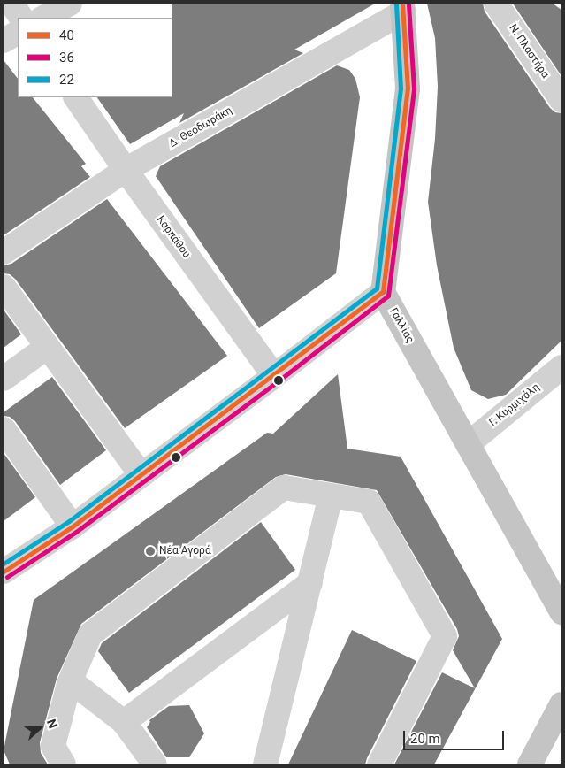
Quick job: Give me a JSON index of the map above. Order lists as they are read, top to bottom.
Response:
{
  "streets": {
    "main road": ["Γαλλίας"],
    "street": [
      "Ν. Πλαστήρα",
      "Δ. Θεοδωράκη",
      "Καρπάθου",
      "Γ. Κυρμιχάλη"
    ]
  },
  "crossings": [
    ["Δ. Θεοδωράκη", "Καρπάθου"],
    ["Γαλλίας", "Γ. Κυρμιχάλη"]
  ],
  "places": ["Νέα Αγορά"],
  "lines": ["transit line 40", "transit line 36", "transit line 22"],
  "legend": ["40", "36", "22"],
  "scale_bar": "20 m",
  "north": "right"
}
